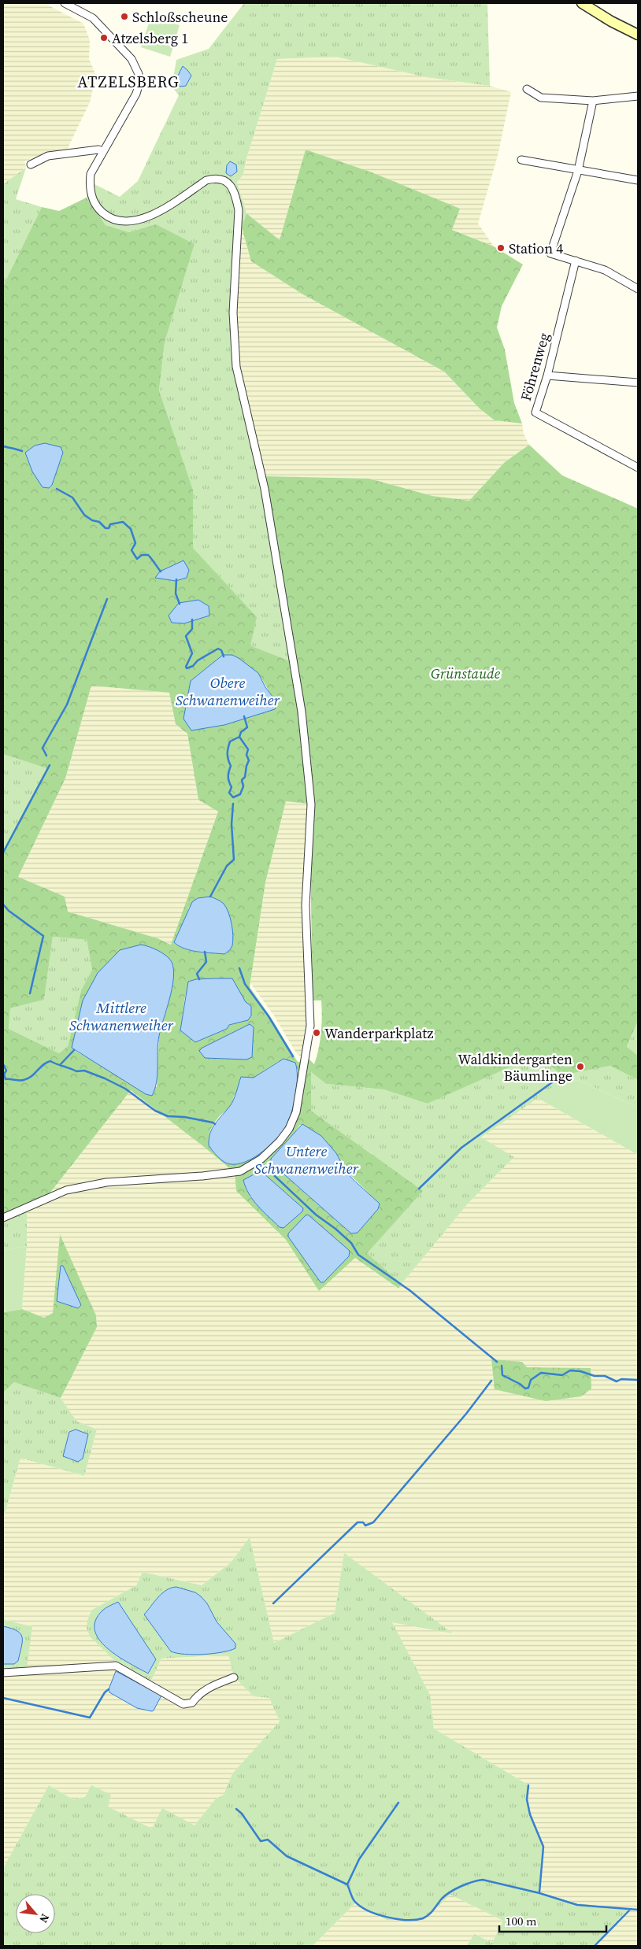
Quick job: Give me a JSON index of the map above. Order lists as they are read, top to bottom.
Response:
{
  "streets": {
    "street": ["Föhrenweg"]
  },
  "districts": ["ATZELSBERG"],
  "water": ["Obere Schwanenweiher", "Mittlere Schwanenweiher", "Untere Schwanenweiher"],
  "parks": ["Grünstaude"],
  "places": [
    "Schloßscheune",
    "Atzelsberg 1",
    "Station 4",
    "Wanderparkplatz",
    "Waldkindergarten Bäumlinge"
  ],
  "scale_bar": "100 m",
  "north": "bottom right"
}
